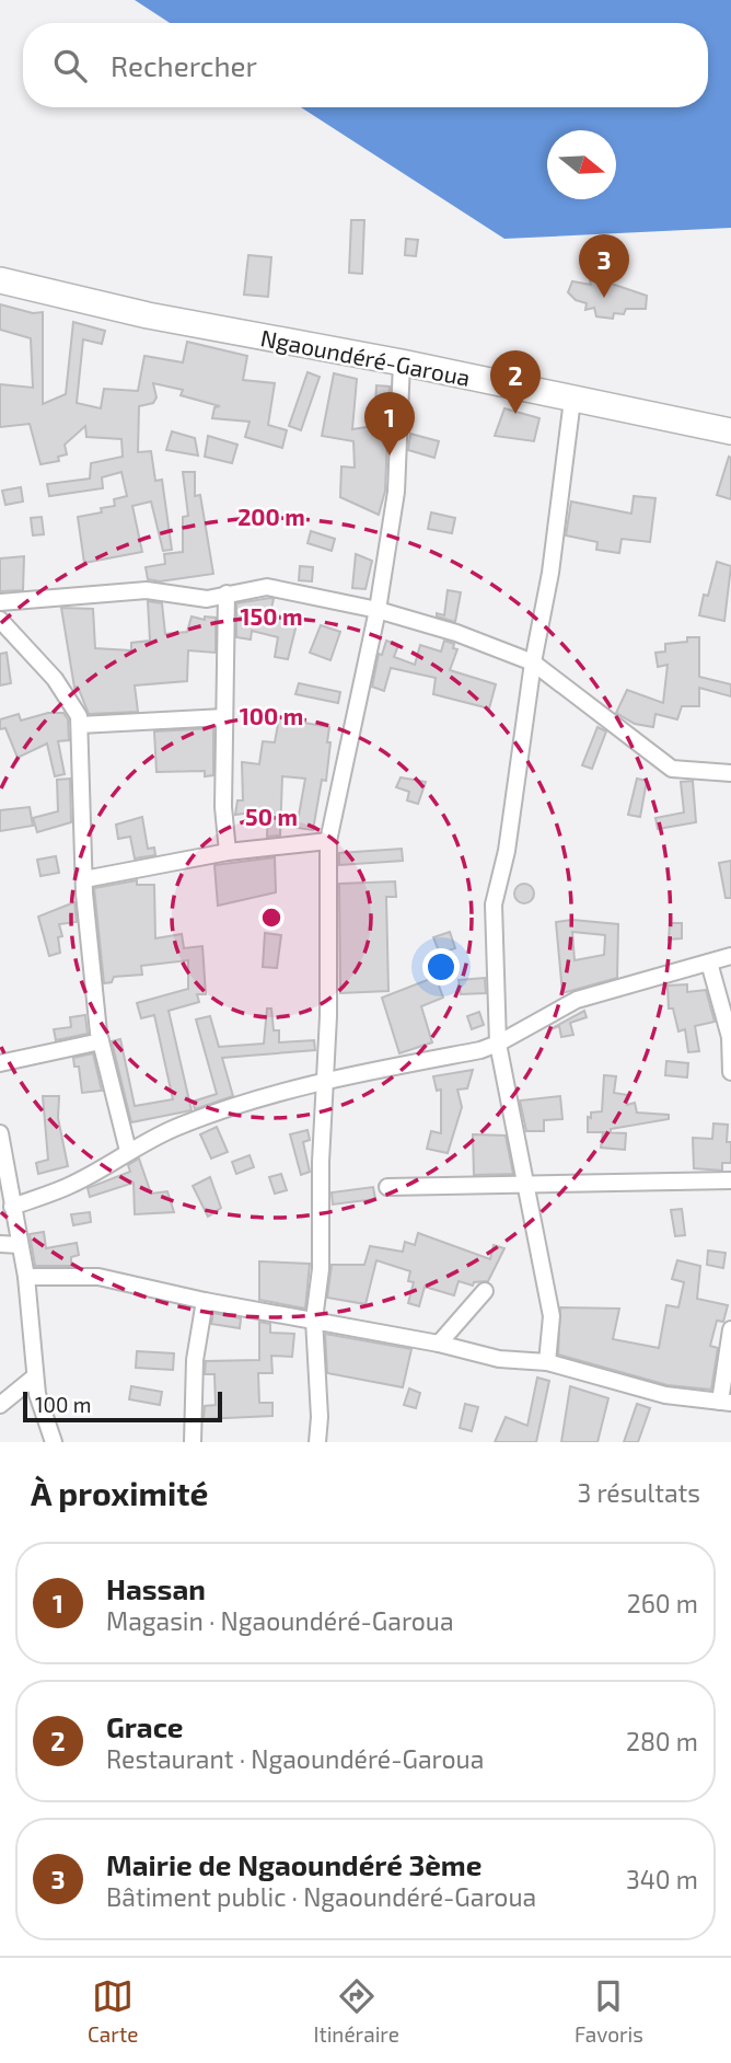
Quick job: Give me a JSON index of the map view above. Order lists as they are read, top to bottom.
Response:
{
  "streets": {
    "highway": ["Ngaoundéré-Garoua"]
  },
  "scale_bar": "100 m",
  "north": "right",
  "page": {
    "search": "Rechercher",
    "pins": ["3", "2", "1"],
    "scale": "100 m",
    "heading": ["À proximité", "3 résultats"],
    "list": [
      {
        "mark": "1",
        "name": "Hassan",
        "note": "Magasin · Ngaoundéré-Garoua",
        "value": "260 m"
      },
      {
        "mark": "2",
        "name": "Grace",
        "note": "Restaurant · Ngaoundéré-Garoua",
        "value": "280 m"
      },
      {
        "mark": "3",
        "name": "Mairie de Ngaoundéré 3ème",
        "note": "Bâtiment public · Ngaoundéré-Garoua",
        "value": "340 m"
      }
    ],
    "nav": ["Carte", "Itinéraire", "Favoris"]
  },
  "rings": [
    "200 m",
    "150 m",
    "100 m",
    "50 m"
  ]
}
